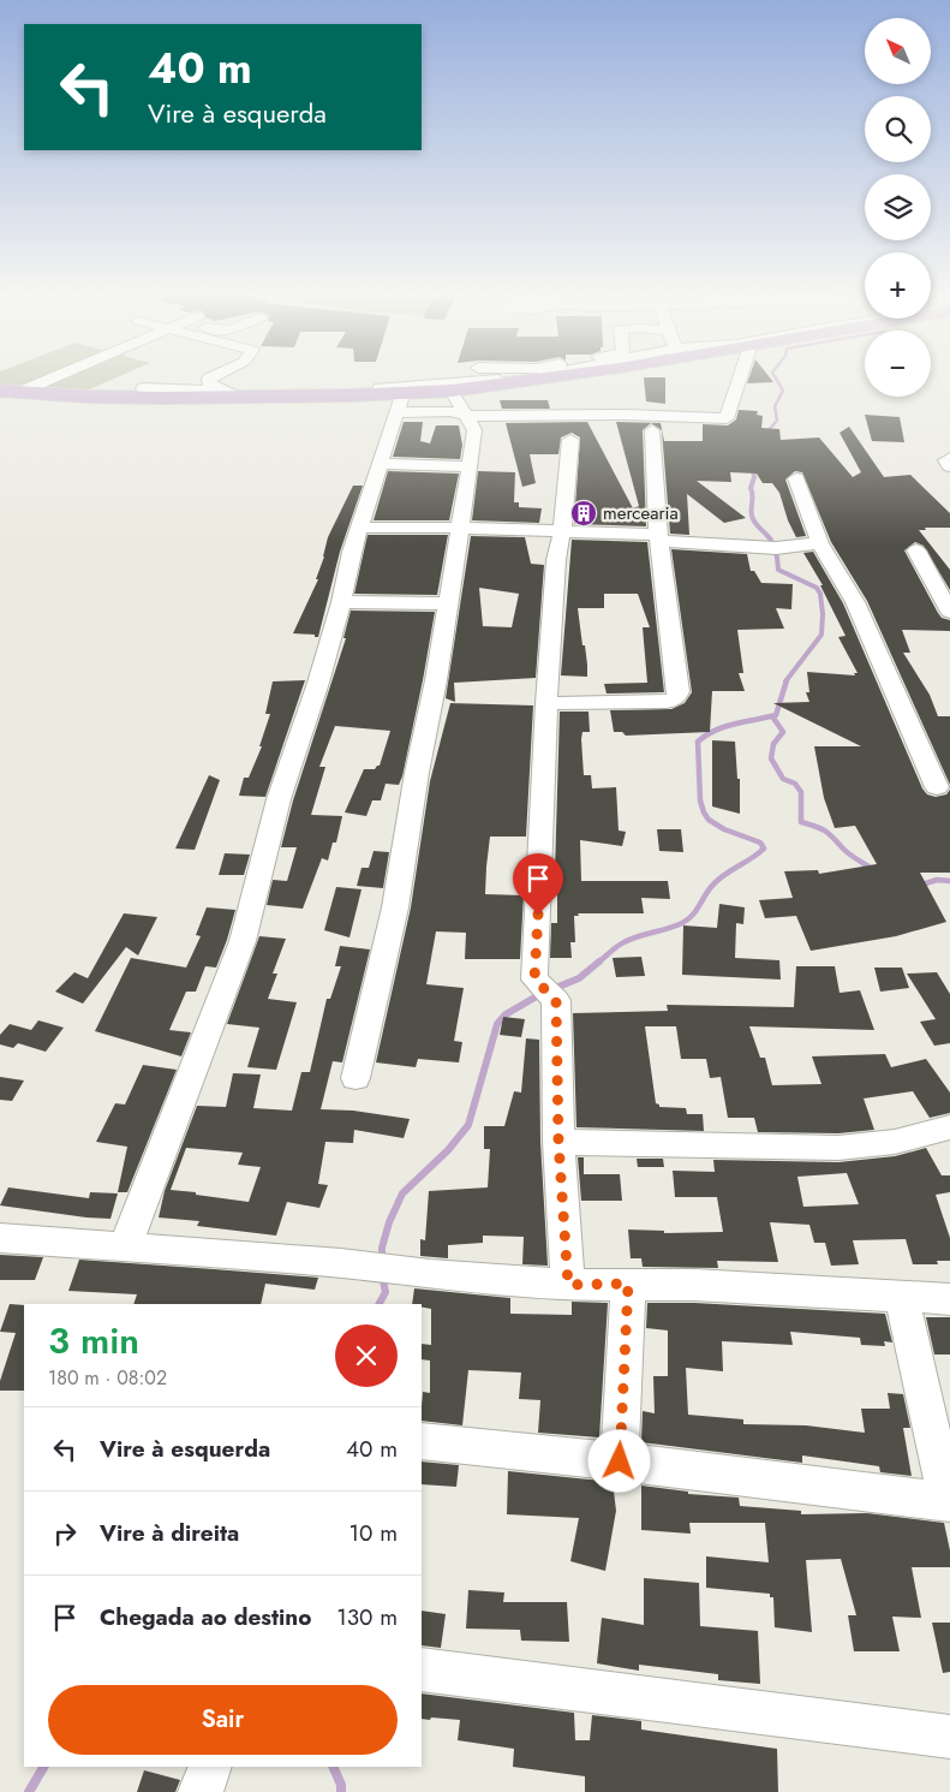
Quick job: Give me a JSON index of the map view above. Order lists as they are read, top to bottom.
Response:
{
  "places": {
    "building": ["mercearia"]
  },
  "north": "top left",
  "page": {
    "map_buttons": ["+", "−"],
    "turn": ["40 m", "Vire à esquerda"],
    "heading": ["3 min", "180 m · 08:02"],
    "list": [
      {
        "name": "Vire à esquerda",
        "value": "40 m"
      },
      {
        "name": "Vire à direita",
        "value": "10 m"
      },
      {
        "name": "Chegada ao destino",
        "value": "130 m"
      }
    ],
    "buttons": "Sair"
  }
}
